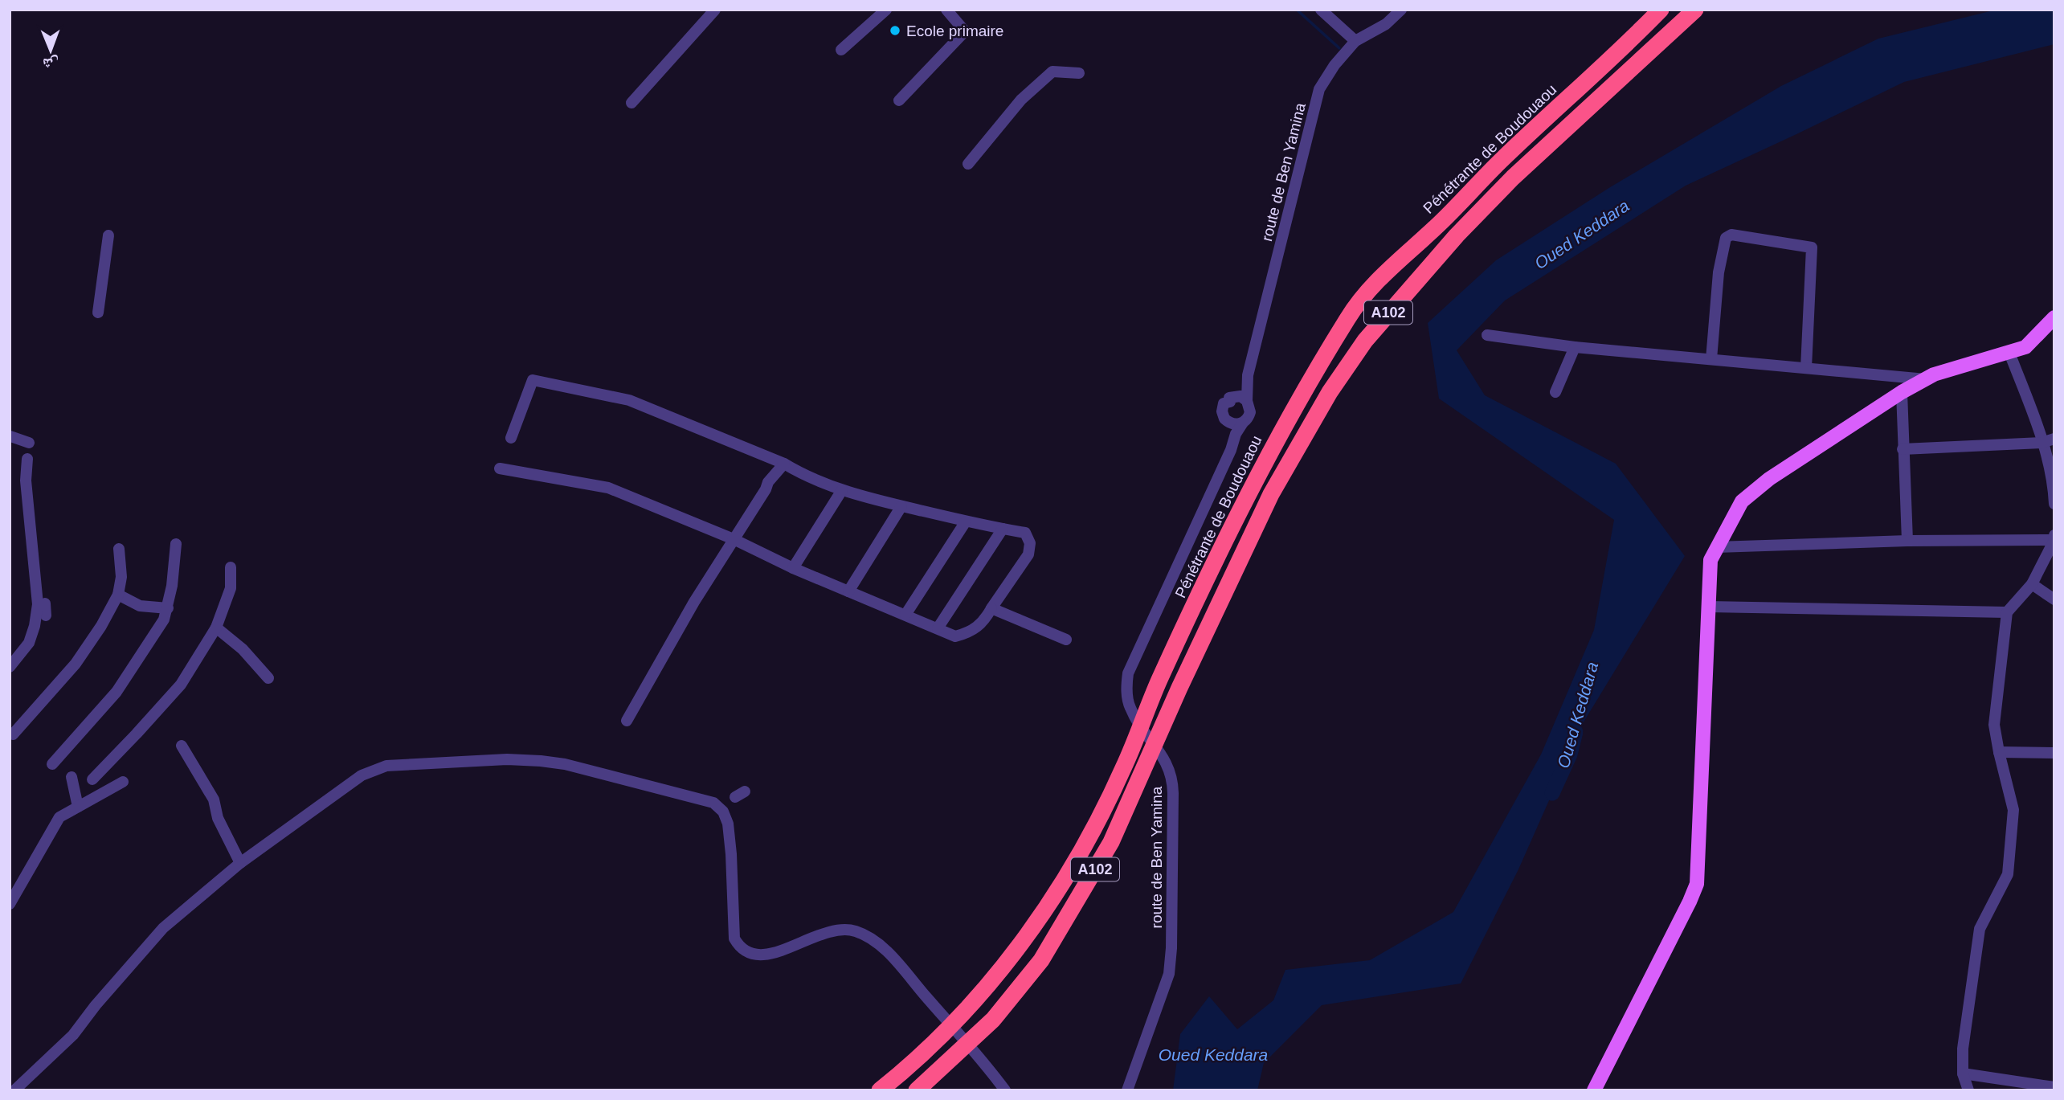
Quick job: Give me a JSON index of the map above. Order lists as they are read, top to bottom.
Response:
{
  "streets": {
    "highway": ["Pénétrante de Boudouaou", "A102"],
    "street": ["route de Ben Yamina"]
  },
  "water": ["Oued Keddara"],
  "places": ["Ecole primaire"],
  "north": "bottom"
}
